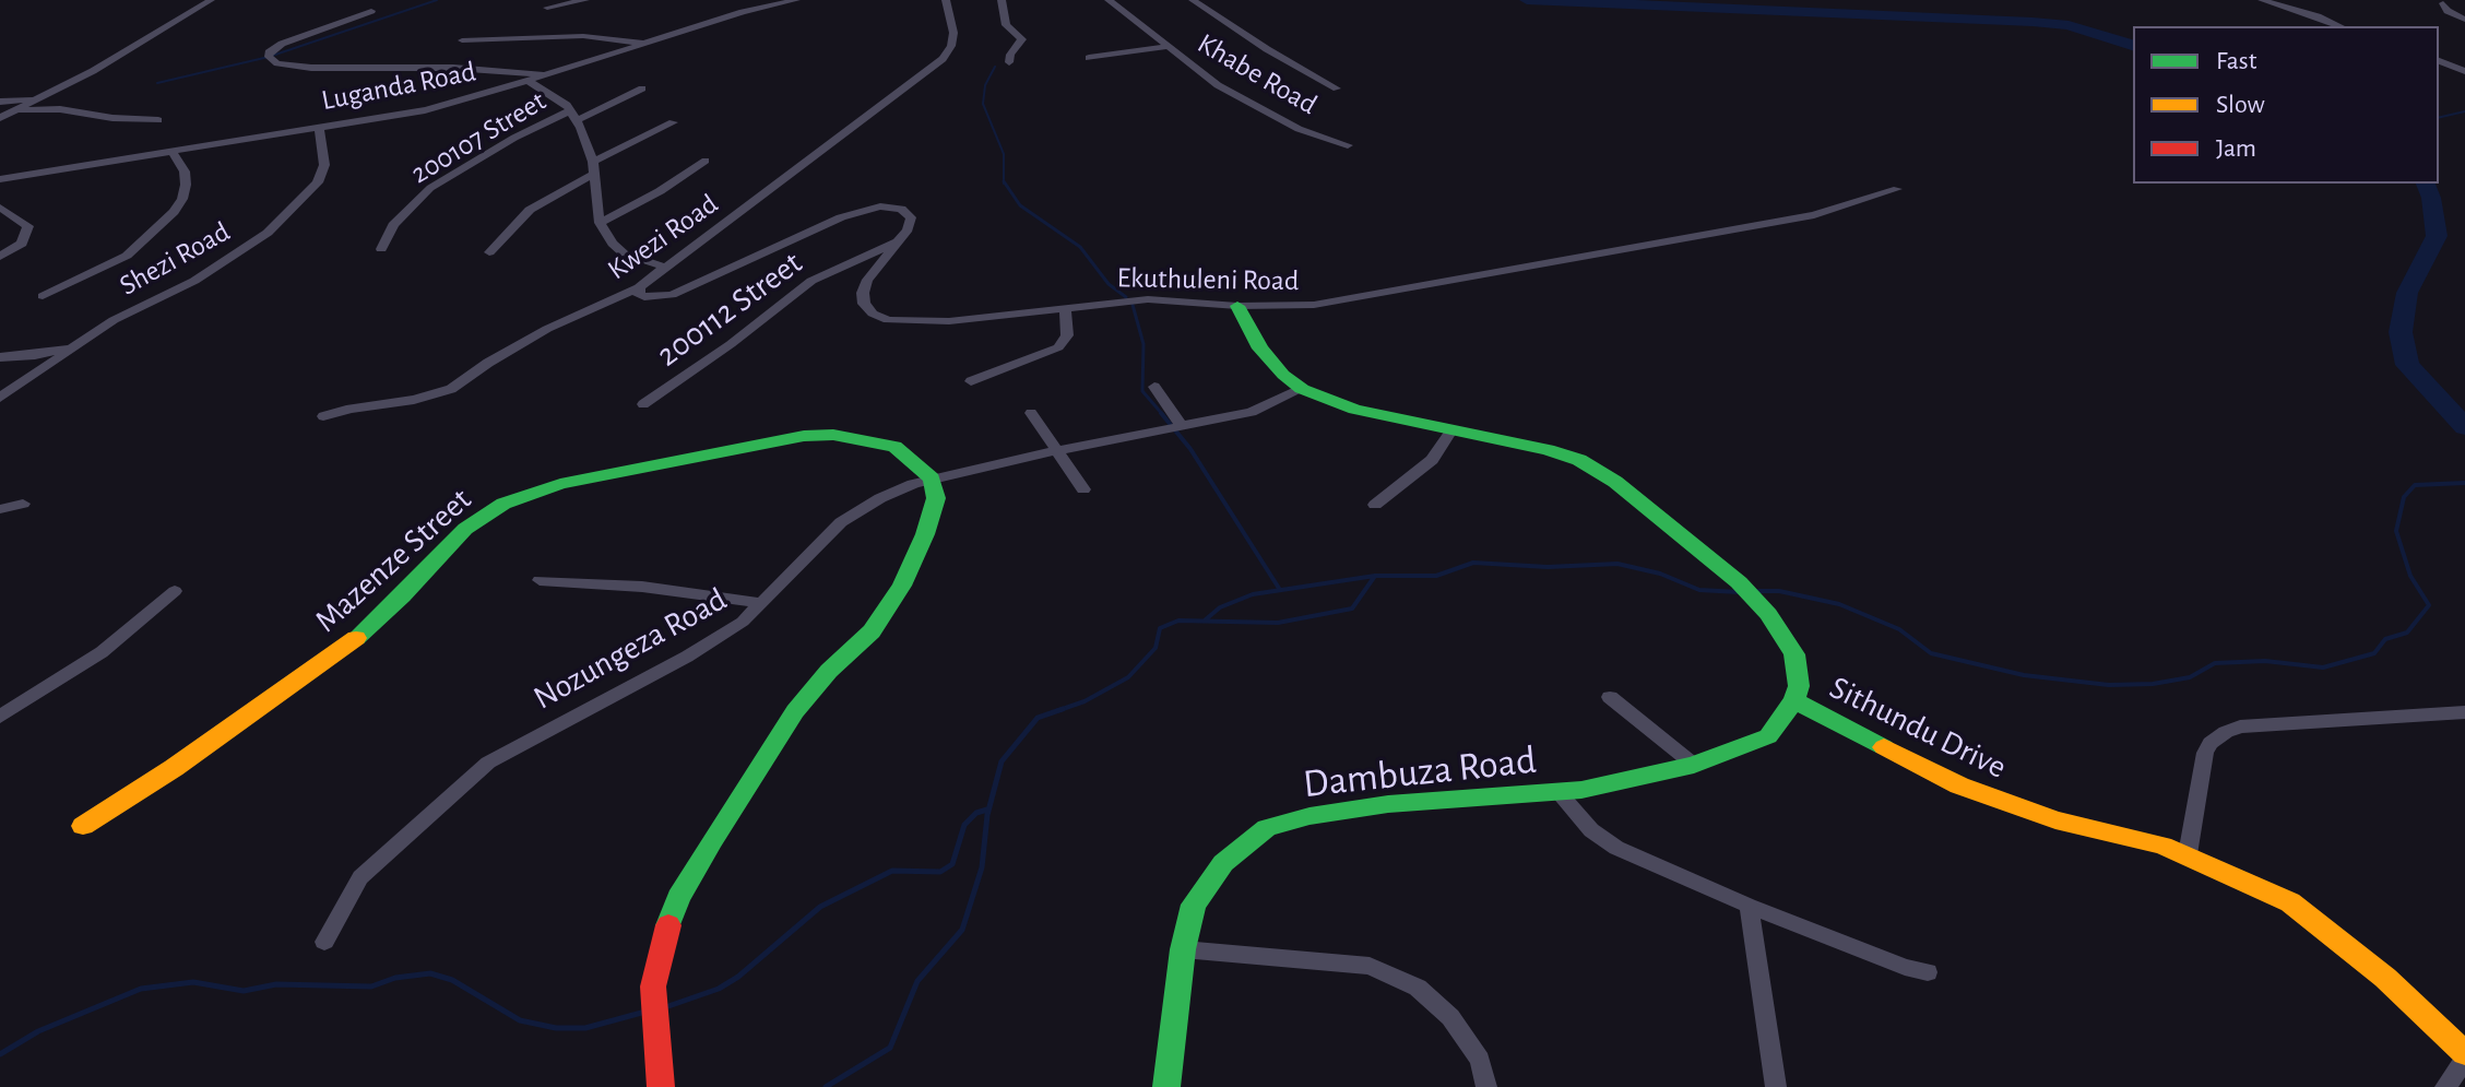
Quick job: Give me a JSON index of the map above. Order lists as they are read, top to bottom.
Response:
{
  "streets": {
    "street": [
      "Khabe Road",
      "Luganda Road",
      "200107 Street",
      "Kwezi Road",
      "Shezi Road",
      "Ekuthuleni Road",
      "200112 Street",
      "Mazenze Street",
      "Nozungeza Road",
      "Sithundu Drive",
      "Dambuza Road"
    ]
  },
  "crossings": [
    ["Luganda Road", "Shezi Road"],
    ["Ekuthuleni Road", "200112 Street"],
    ["Ekuthuleni Road", "Sithundu Drive"],
    ["Mazenze Street", "Nozungeza Road"],
    ["Nozungeza Road", "Sithundu Drive"],
    ["Sithundu Drive", "Dambuza Road"]
  ],
  "legend": ["Fast", "Slow", "Jam"]
}
